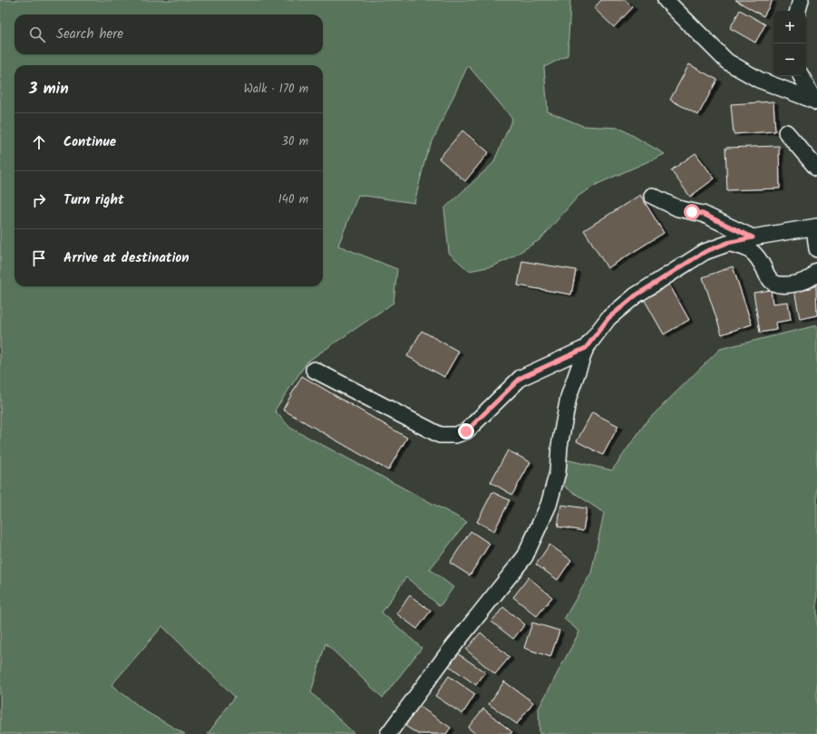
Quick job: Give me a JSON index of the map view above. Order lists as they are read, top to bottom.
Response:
{
  "page": {
    "map_buttons": ["+", "−"],
    "search": "Search here",
    "heading": ["3 min", "Walk · 170 m"],
    "list": [
      ["Continue", "30 m"],
      ["Turn right", "140 m"],
      "Arrive at destination"
    ]
  }
}
